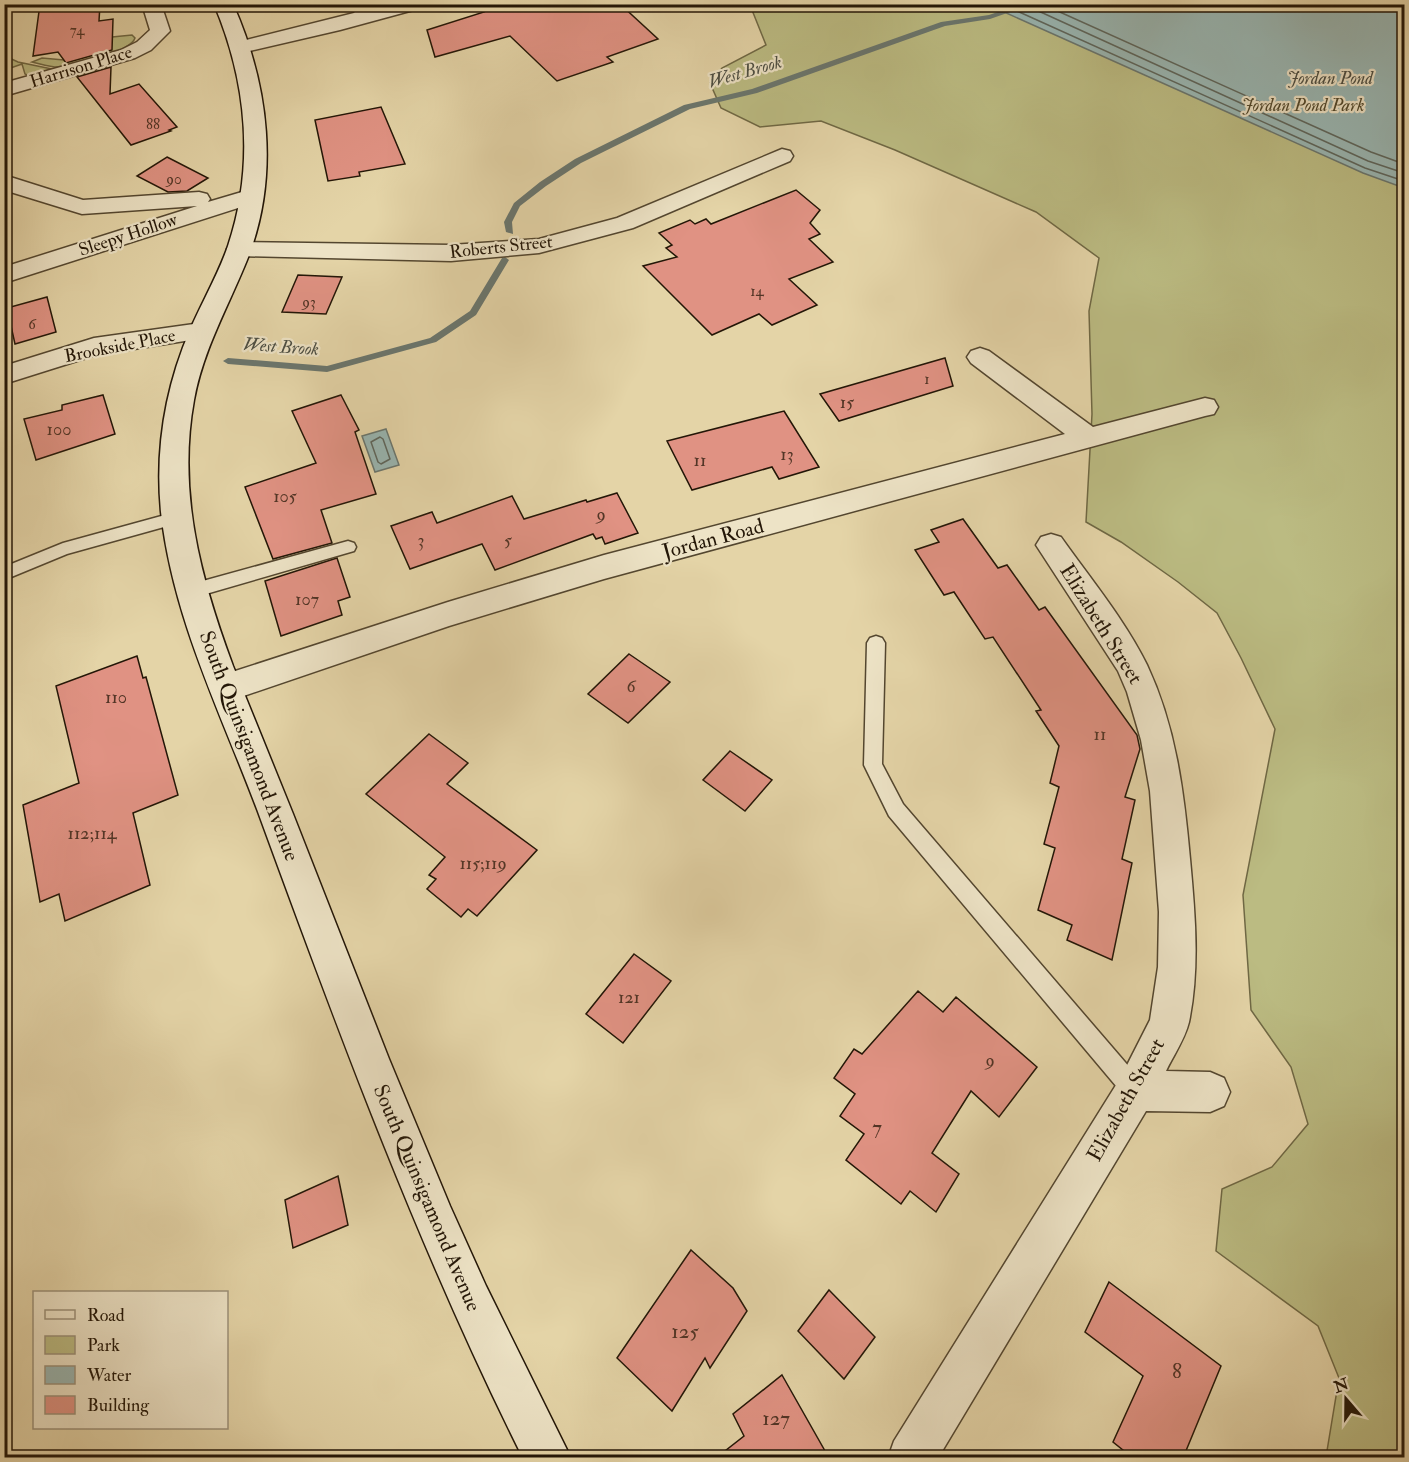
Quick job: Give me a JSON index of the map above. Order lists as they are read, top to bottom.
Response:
{
  "streets": {
    "street": [
      "Harrison Place",
      "Sleepy Hollow",
      "Roberts Street",
      "Brookside Place",
      "Jordan Road",
      "Elizabeth Street",
      "South Quinsigamond Avenue"
    ]
  },
  "crossings": [
    ["Sleepy Hollow", "South Quinsigamond Avenue"],
    ["Roberts Street", "South Quinsigamond Avenue"],
    ["Brookside Place", "South Quinsigamond Avenue"],
    ["Jordan Road", "South Quinsigamond Avenue"]
  ],
  "water": ["West Brook", "Jordan Pond"],
  "parks": ["Jordan Pond Park"],
  "house_numbers": [
    "74",
    "88",
    "90",
    "14",
    "93",
    "6",
    "1",
    "15",
    "100",
    "13",
    "11",
    "105",
    "9",
    "3",
    "5",
    "107",
    "6",
    "110",
    "11",
    "112;114",
    "115;119",
    "121",
    "9",
    "7",
    "125",
    "8",
    "127"
  ],
  "legend": [
    "Road",
    "Park",
    "Water",
    "Building"
  ],
  "north": "top"
}
